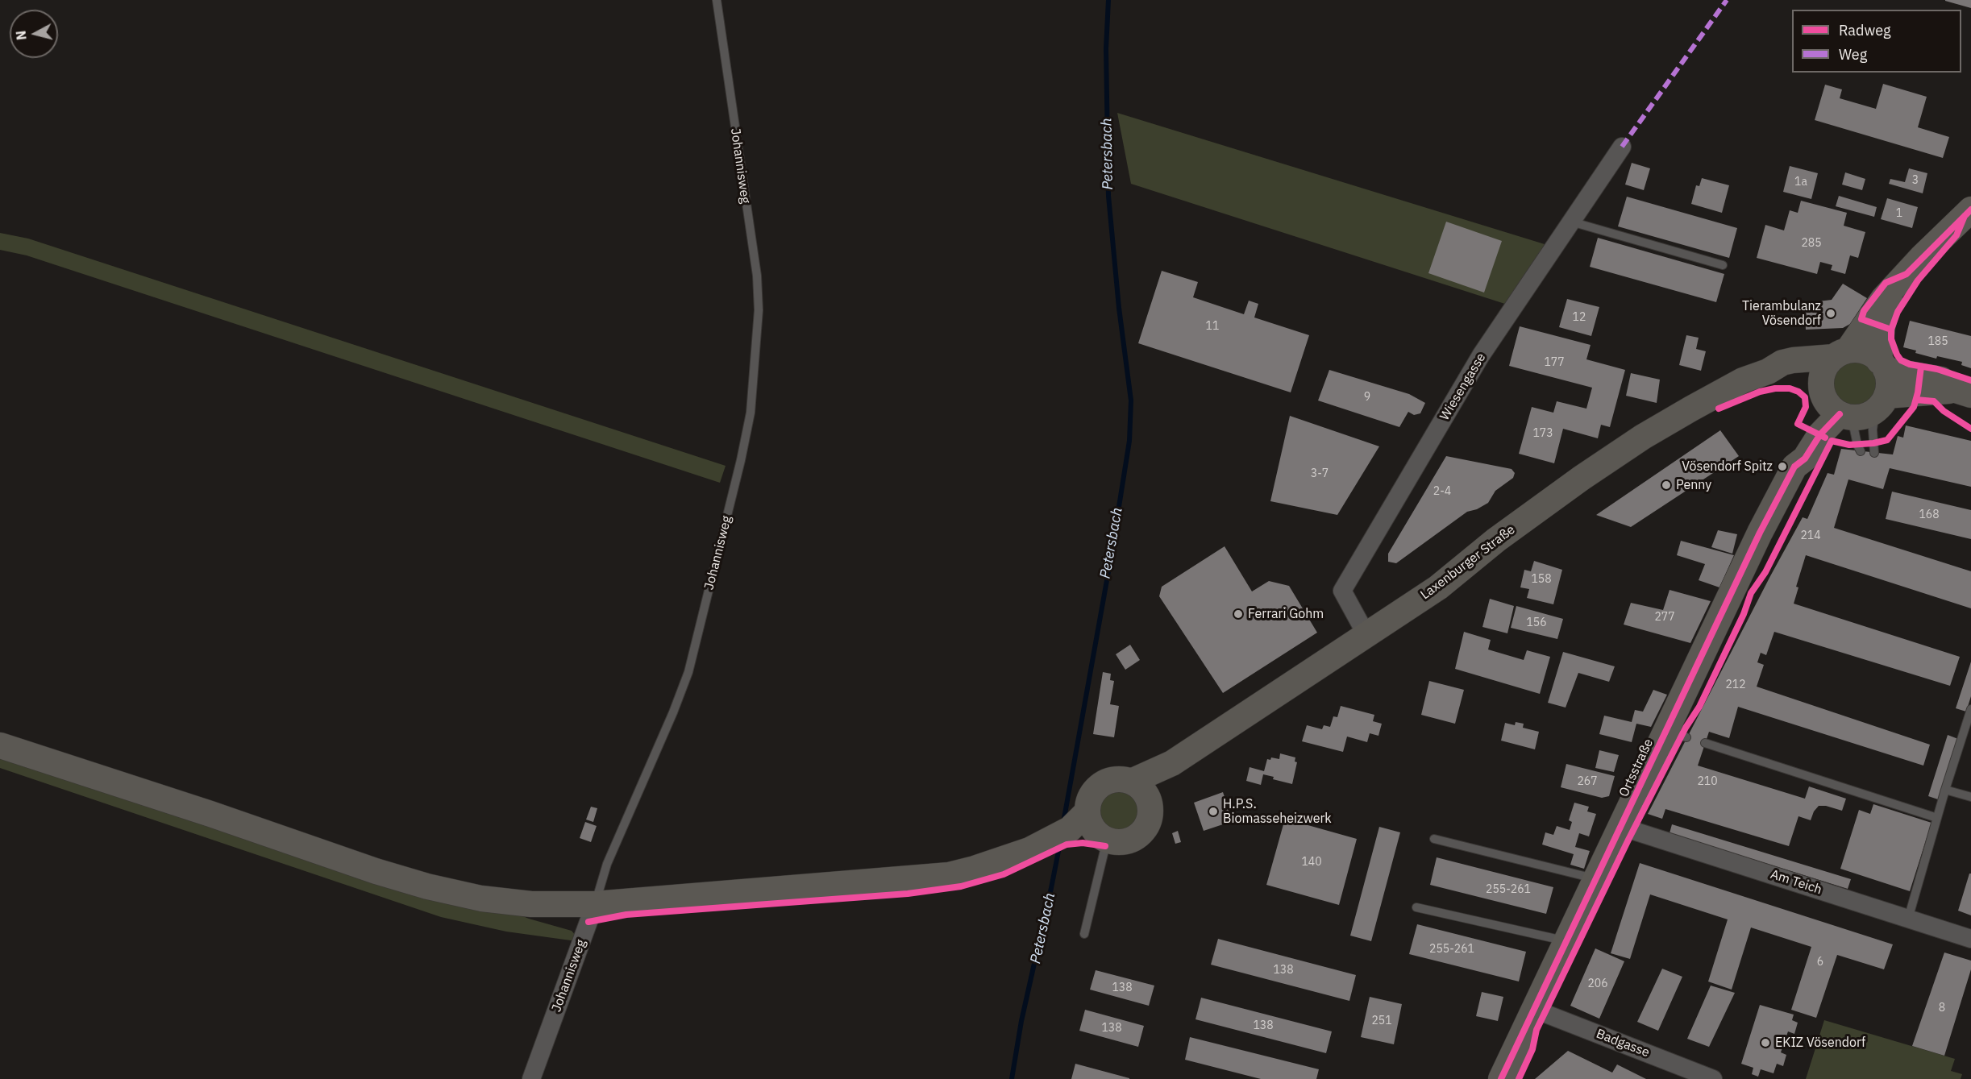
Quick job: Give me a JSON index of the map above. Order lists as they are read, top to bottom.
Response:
{
  "streets": {
    "main road": ["Laxenburger Straße", "Ortsstraße"],
    "street": [
      "Johannisweg",
      "Wiesengasse",
      "Am Teich",
      "Badgasse"
    ]
  },
  "crossings": [
    ["Johannisweg", "Laxenburger Straße"],
    ["Wiesengasse", "Laxenburger Straße"],
    ["Laxenburger Straße", "Ortsstraße"],
    ["Ortsstraße", "Am Teich"],
    ["Ortsstraße", "Badgasse"]
  ],
  "water": ["Petersbach"],
  "places": [
    "Tierambulanz Vösendorf",
    "Vösendorf Spitz",
    "Penny",
    "Ferrari Gohm",
    "H.P.S. Biomasseheizwerk",
    "EKIZ Vösendorf"
  ],
  "house_numbers": [
    "3",
    "1a",
    "1",
    "285",
    "12",
    "11",
    "185",
    "177",
    "9",
    "173",
    "3-7",
    "2-4",
    "168",
    "214",
    "158",
    "277",
    "156",
    "212",
    "267",
    "210",
    "140",
    "255-261",
    "255-261",
    "6",
    "138",
    "206",
    "138",
    "8",
    "251",
    "138",
    "138"
  ],
  "legend": ["Radweg", "Weg"],
  "north": "left"
}
